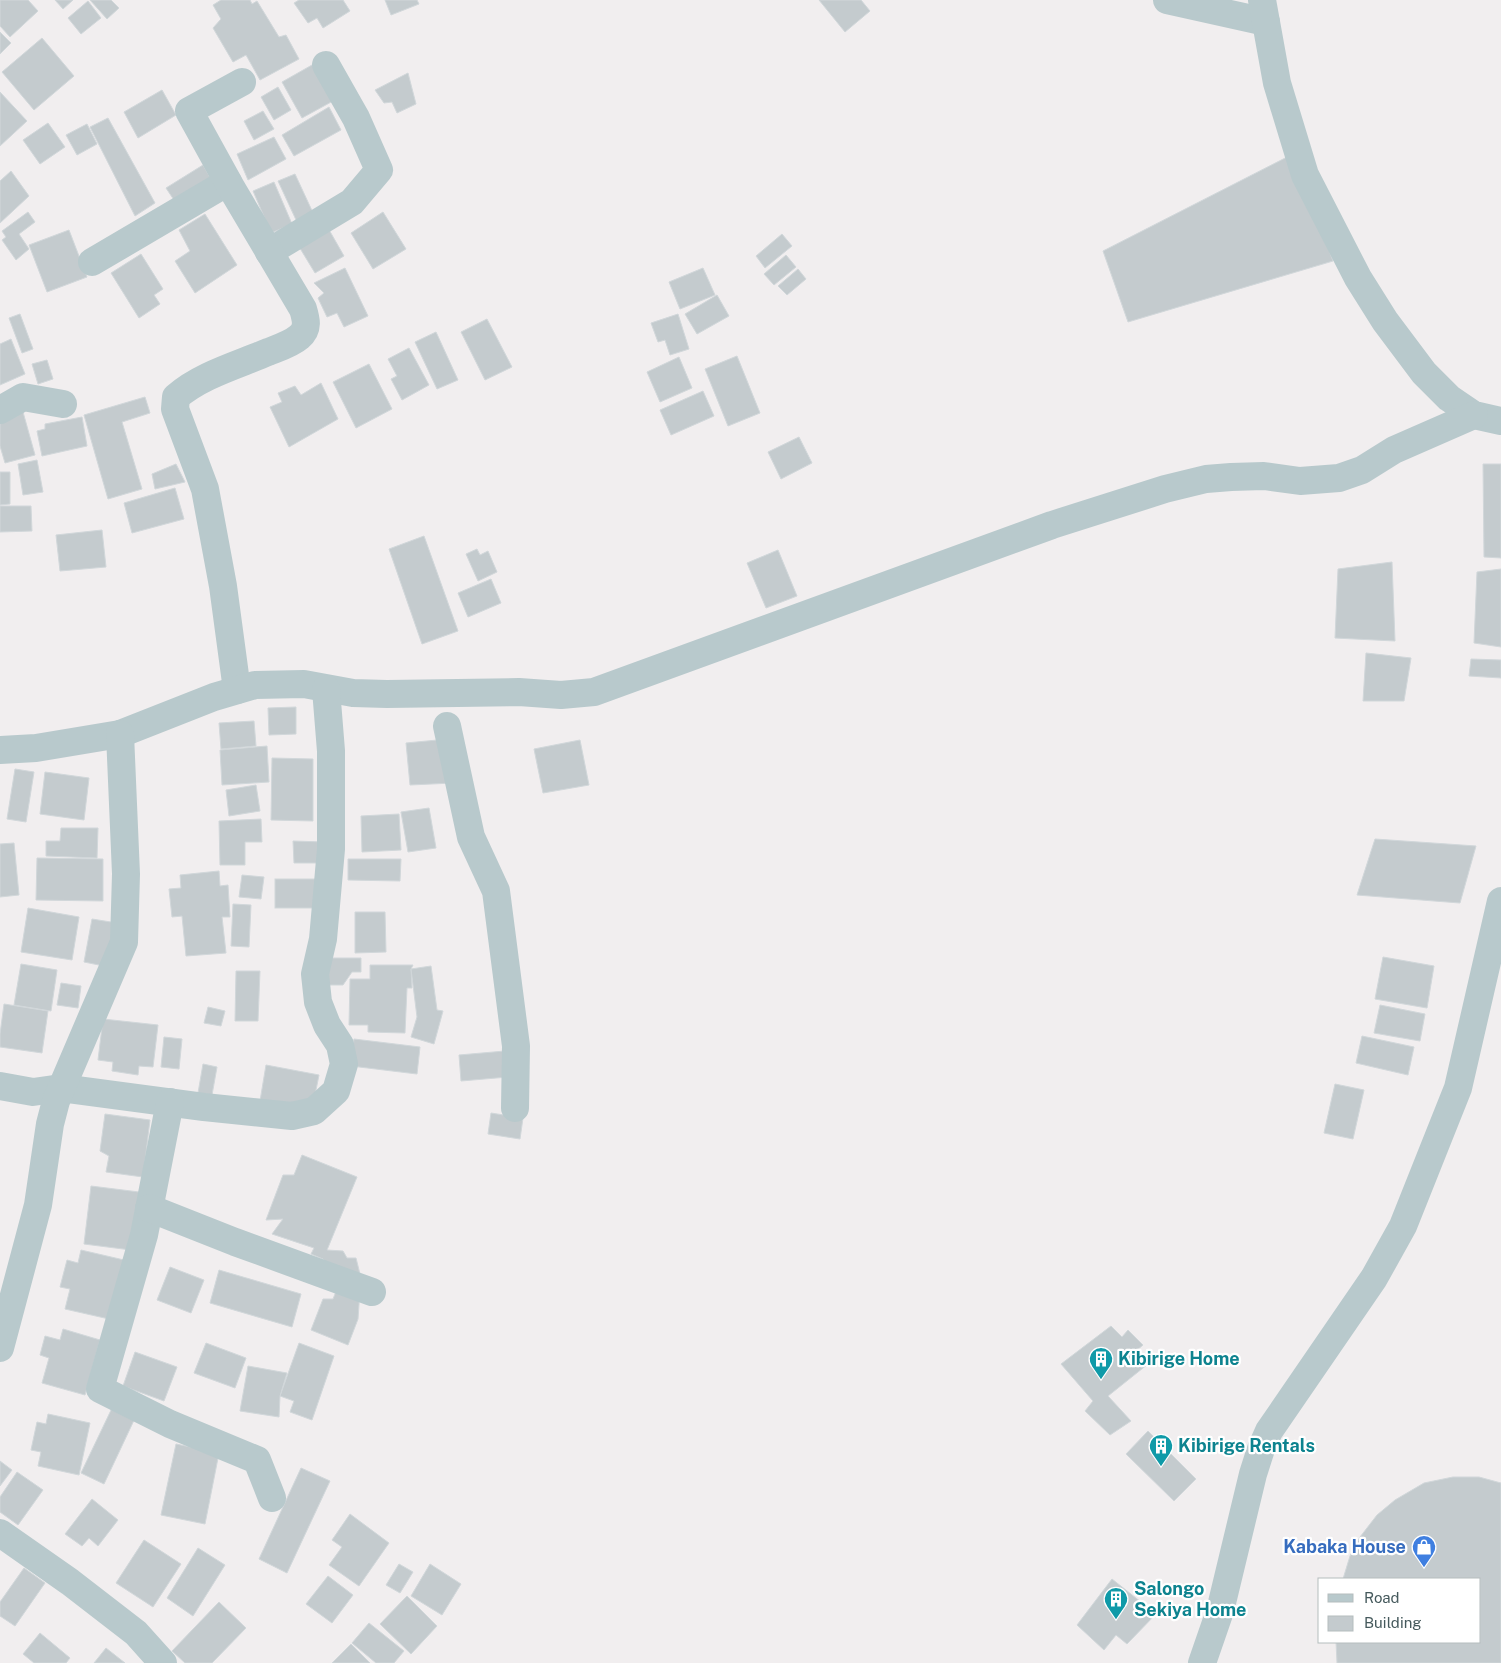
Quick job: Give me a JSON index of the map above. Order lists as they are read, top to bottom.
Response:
{
  "places": {
    "building": ["Kibirige Home", "Kibirige Rentals", "Salongo Sekiya Home"],
    "shop": ["Kabaka House"]
  },
  "legend": ["Road", "Building"]
}
